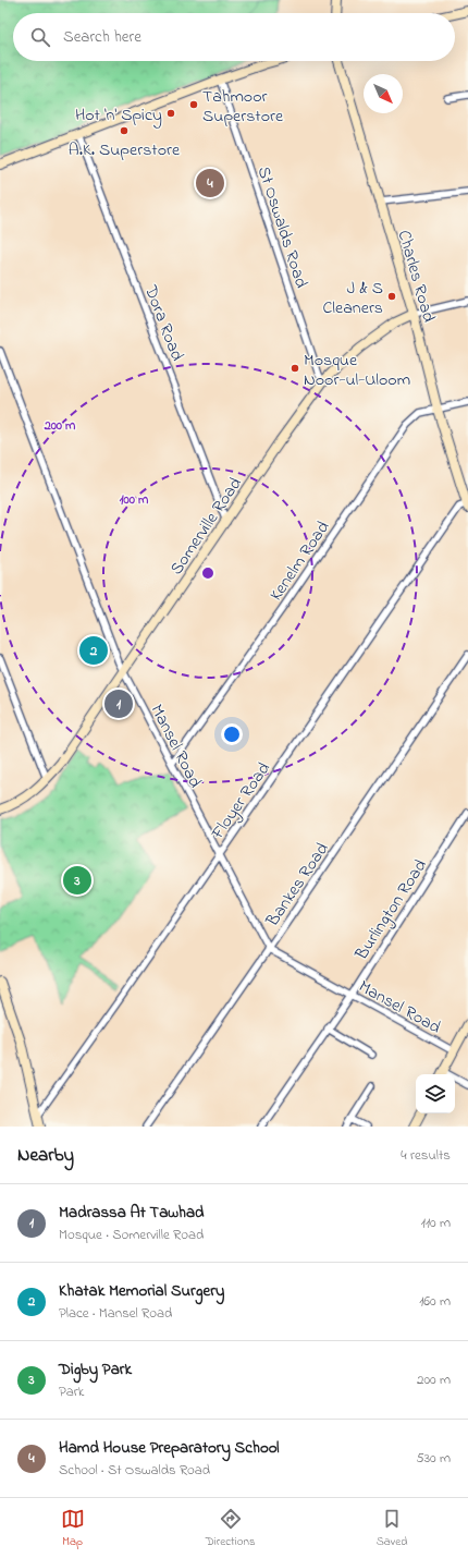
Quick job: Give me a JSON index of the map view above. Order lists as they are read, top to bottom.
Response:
{
  "streets": {
    "street": [
      "St Oswalds Road",
      "Charles Road",
      "Dora Road",
      "Somerville Road",
      "Kenelm Road",
      "Mansel Road",
      "Floyer Road",
      "Bankes Road",
      "Burlington Road"
    ]
  },
  "crossings": [
    ["St Oswalds Road", "Somerville Road"],
    ["Charles Road", "Somerville Road"],
    ["Charles Road", "Kenelm Road"],
    ["Charles Road", "Floyer Road"],
    ["Dora Road", "Somerville Road"],
    ["Somerville Road", "Mansel Road"],
    ["Kenelm Road", "Mansel Road"],
    ["Mansel Road", "Floyer Road"],
    ["Mansel Road", "Bankes Road"],
    ["Mansel Road", "Burlington Road"]
  ],
  "places": [
    "Tahmoor Superstore",
    "Hot 'n' Spicy",
    "A.K. Superstore",
    "J & S Cleaners",
    "Mosque Noor-ul-Uloom"
  ],
  "north": "bottom right",
  "page": {
    "search": "Search here",
    "pins": [
      "4",
      "2",
      "1",
      "3"
    ],
    "heading": ["Nearby", "4 results"],
    "list": [
      {
        "mark": "1",
        "name": "Madrassa At Tawhad",
        "note": "Mosque · Somerville Road",
        "value": "110 m"
      },
      {
        "mark": "2",
        "name": "Khatak Memorial Surgery",
        "note": "Place · Mansel Road",
        "value": "160 m"
      },
      {
        "mark": "3",
        "name": "Digby Park",
        "note": "Park",
        "value": "200 m"
      },
      {
        "mark": "4",
        "name": "Hamd House Preparatory School",
        "note": "School · St Oswalds Road",
        "value": "530 m"
      }
    ],
    "nav": ["Map", "Directions", "Saved"]
  },
  "rings": ["200 m", "100 m"]
}
